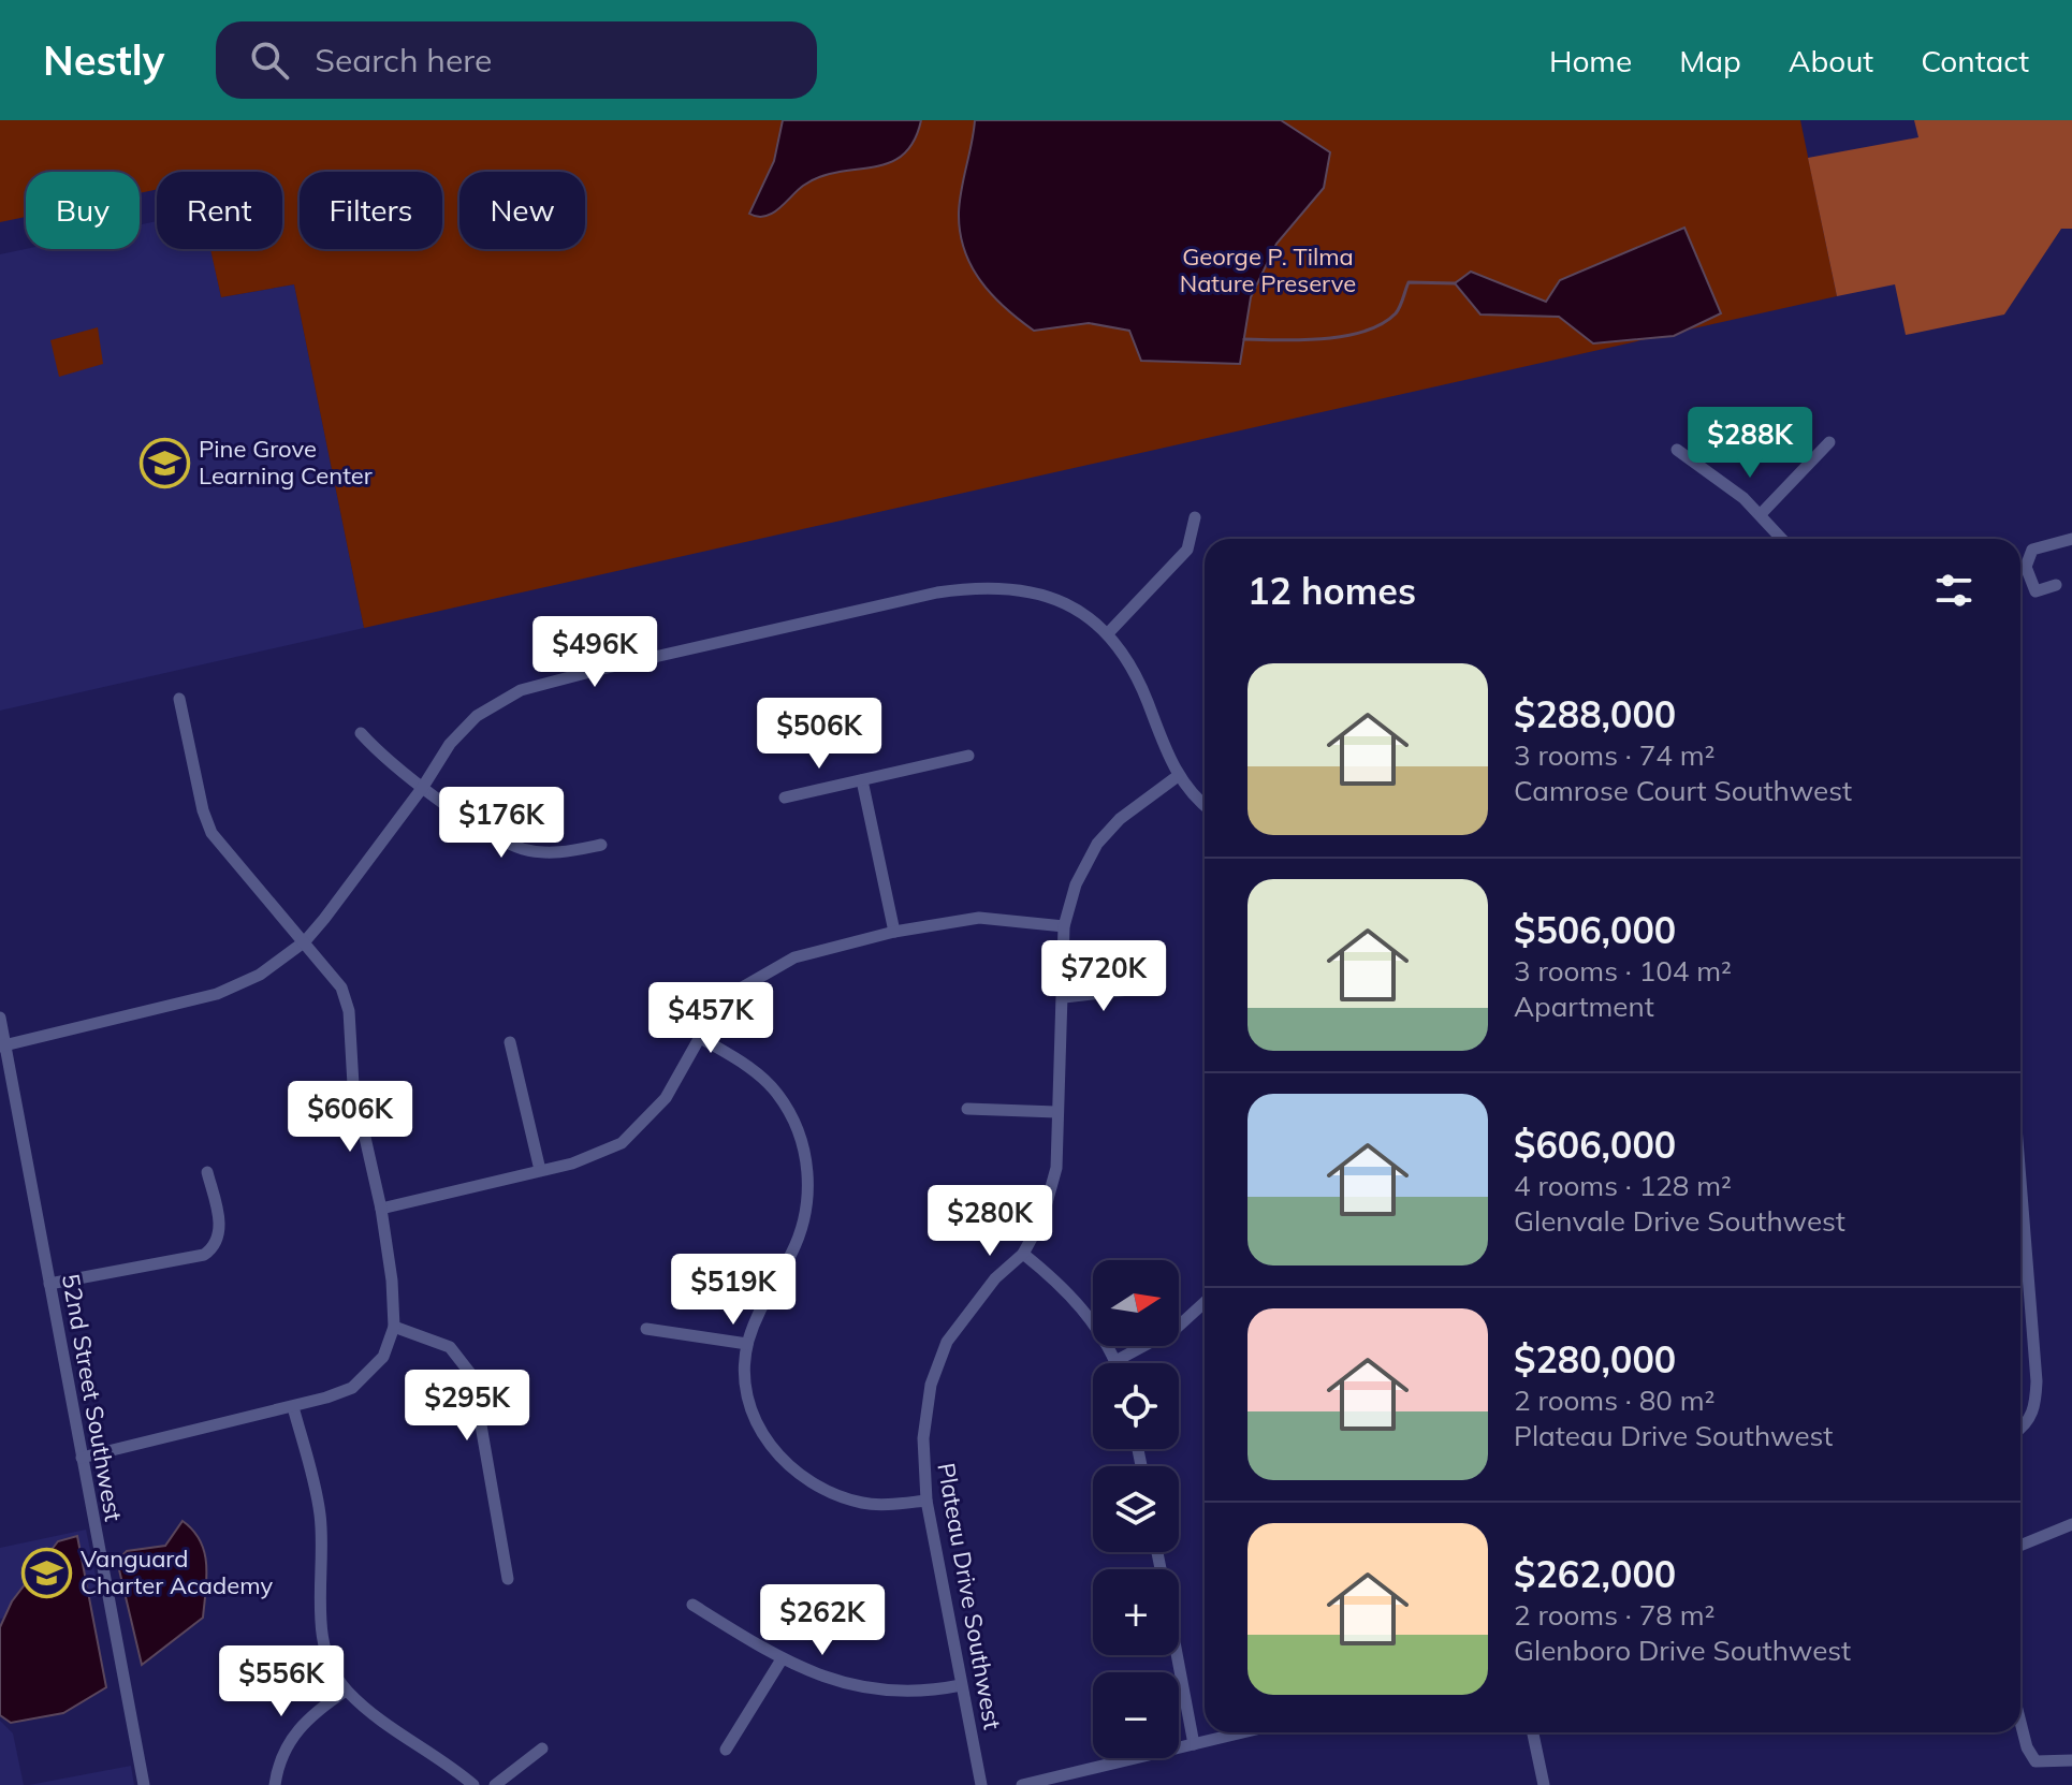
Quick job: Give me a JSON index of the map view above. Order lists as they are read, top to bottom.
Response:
{
  "streets": {
    "street": ["52nd Street Southwest", "Plateau Drive Southwest"]
  },
  "parks": ["George P. Tilma Nature Preserve"],
  "places": {
    "school or university": ["Pine Grove Learning Center", "Vanguard Charter Academy"]
  },
  "north": "right",
  "page": {
    "header": "Nestly",
    "search": "Search here",
    "nav": [
      "Home",
      "Map",
      "About",
      "Contact"
    ],
    "chip": [
      "Buy",
      "Rent",
      "Filters",
      "New"
    ],
    "price": [
      "$288K",
      "$496K",
      "$506K",
      "$176K",
      "$720K",
      "$457K",
      "$606K",
      "$280K",
      "$519K",
      "$295K",
      "$262K",
      "$556K"
    ],
    "heading": "12 homes",
    "list": [
      {
        "name": "$288,000",
        "note": "3 rooms · 74 m² · Camrose Court Southwest"
      },
      {
        "name": "$506,000",
        "note": "3 rooms · 104 m² · Apartment"
      },
      {
        "name": "$606,000",
        "note": "4 rooms · 128 m² · Glenvale Drive Southwest"
      },
      {
        "name": "$280,000",
        "note": "2 rooms · 80 m² · Plateau Drive Southwest"
      },
      {
        "name": "$262,000",
        "note": "2 rooms · 78 m² · Glenboro Drive Southwest"
      }
    ],
    "map_buttons": ["+", "−"]
  }
}
